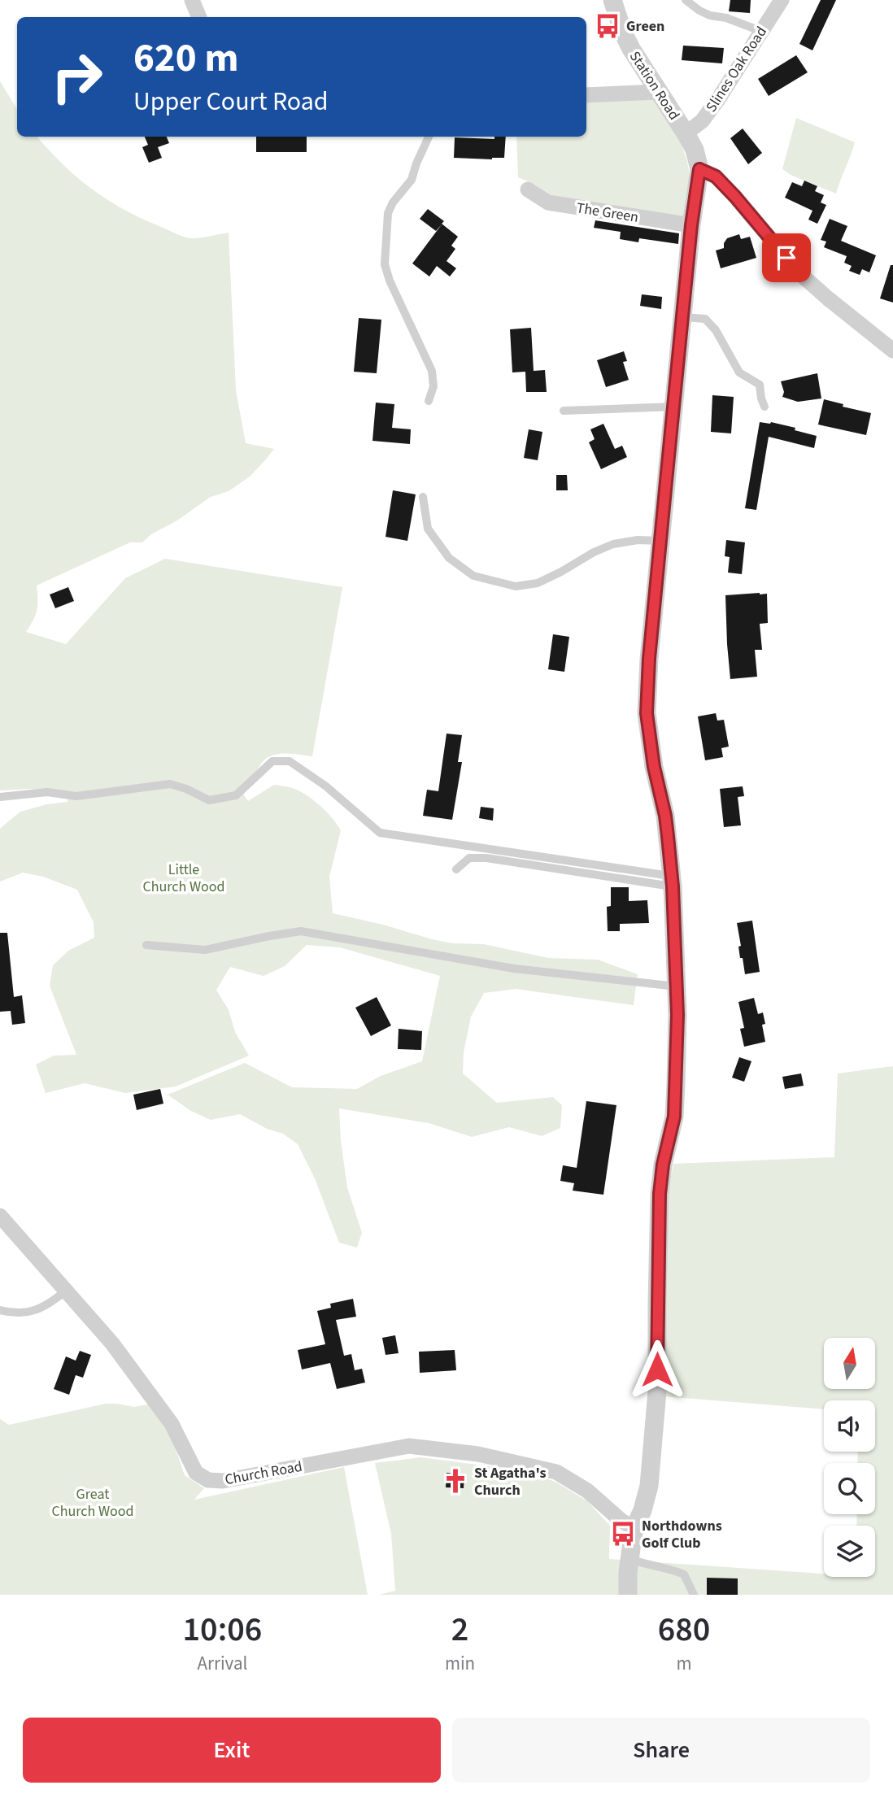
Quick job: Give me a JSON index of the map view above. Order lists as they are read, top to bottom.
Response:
{
  "streets": {
    "street": [
      "Slines Oak Road",
      "Station Road",
      "The Green",
      "Church Road"
    ]
  },
  "crossings": [
    ["Slines Oak Road", "Station Road"]
  ],
  "parks": ["Little Church Wood", "Great Church Wood"],
  "places": {
    "bus stop": ["Green", "Northdowns Golf Club"],
    "church": ["St Agatha's Church"]
  },
  "north": "top",
  "page": {
    "turn": ["620 m", "Upper Court Road"],
    "eta": [
      "10:06",
      "Arrival",
      "2",
      "min",
      "680",
      "m"
    ],
    "buttons": ["Exit", "Share"]
  }
}
